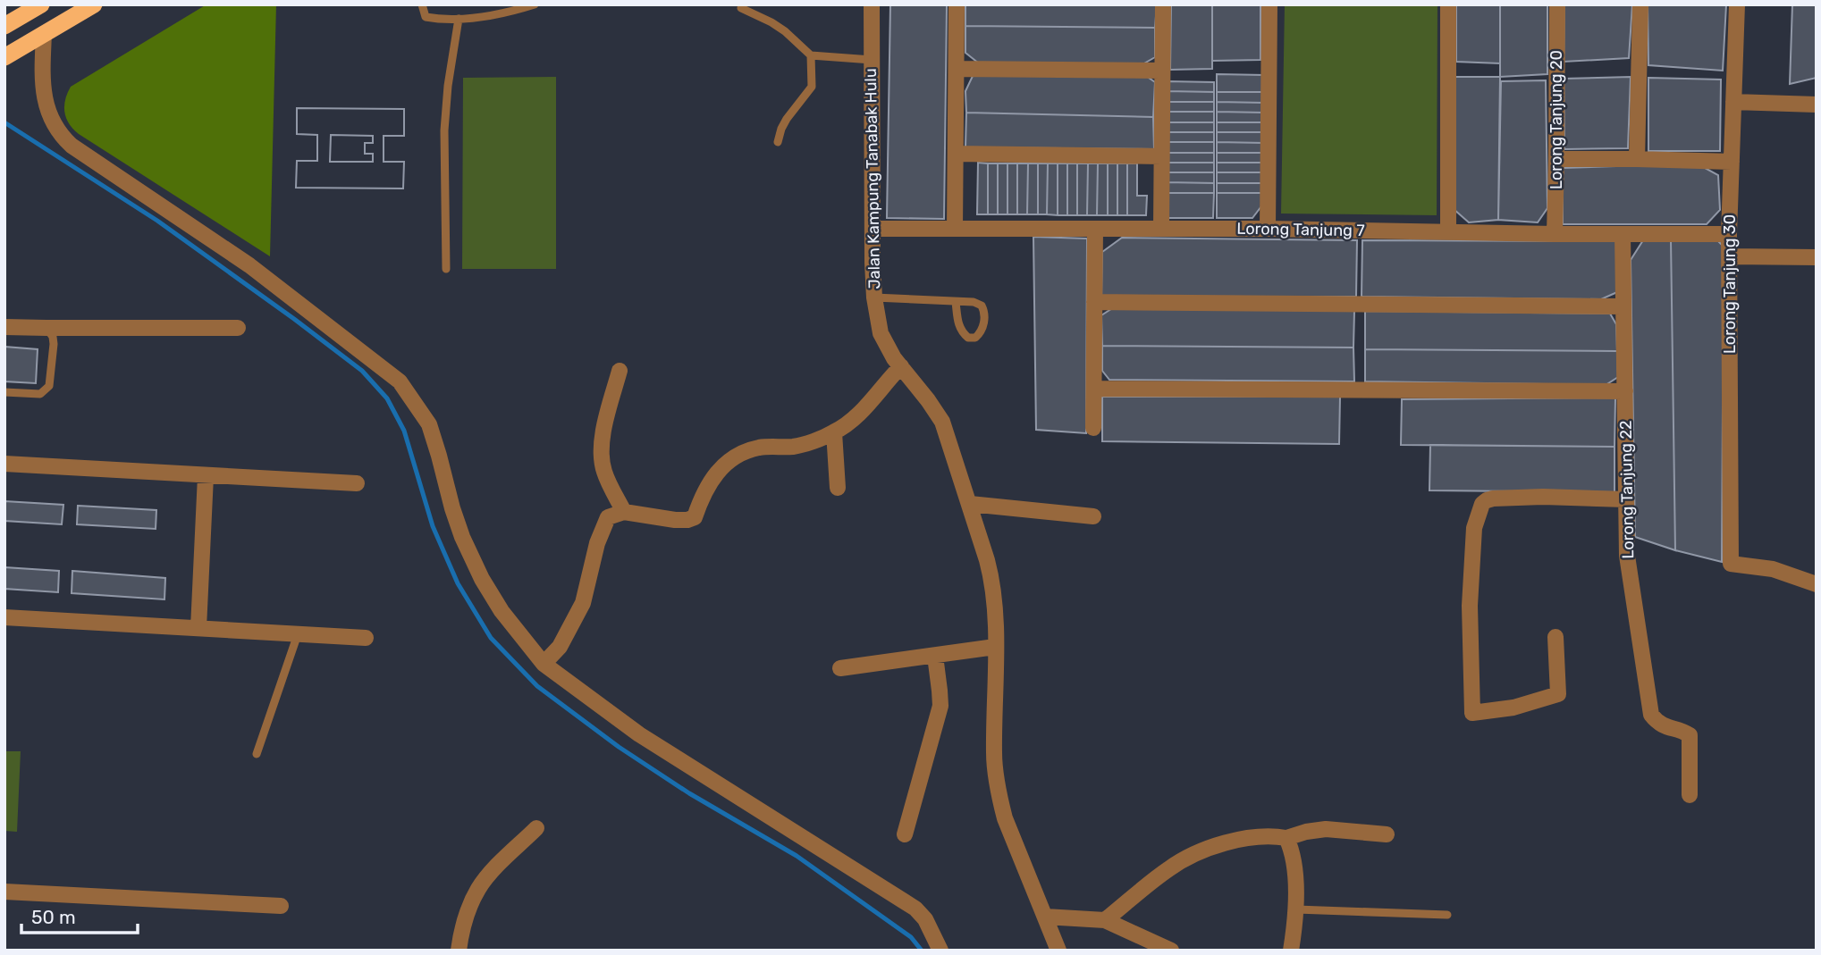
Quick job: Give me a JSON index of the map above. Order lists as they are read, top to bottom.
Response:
{
  "streets": {
    "street": [
      "Lorong Tanjung 20",
      "Jalan Kampung Tanabak Hulu",
      "Lorong Tanjung 7",
      "Lorong Tanjung 30",
      "Lorong Tanjung 22"
    ]
  },
  "crossings": [
    ["Lorong Tanjung 20", "Lorong Tanjung 7"],
    ["Jalan Kampung Tanabak Hulu", "Lorong Tanjung 7"],
    ["Lorong Tanjung 7", "Lorong Tanjung 30"],
    ["Lorong Tanjung 7", "Lorong Tanjung 22"]
  ],
  "scale_bar": "50 m"
}
